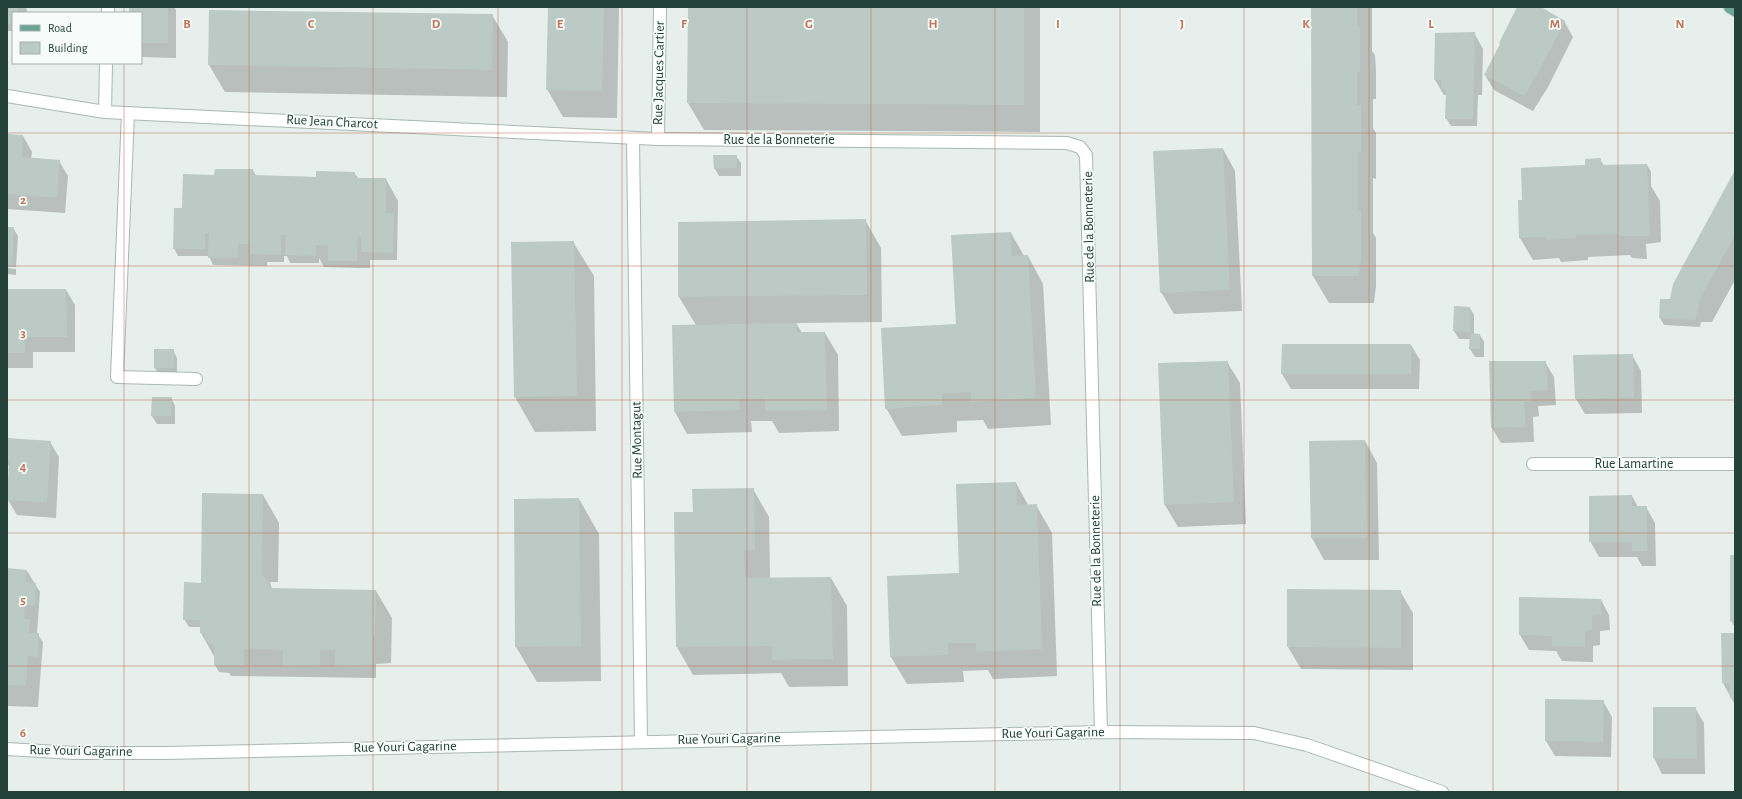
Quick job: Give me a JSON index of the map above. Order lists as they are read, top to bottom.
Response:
{
  "streets": {
    "street": [
      "Rue Jacques Cartier",
      "Rue Jean Charcot",
      "Rue de la Bonneterie",
      "Rue Montagut",
      "Rue Lamartine",
      "Rue Youri Gagarine"
    ]
  },
  "crossings": [
    ["Rue Jacques Cartier", "Rue Jean Charcot"],
    ["Rue Jacques Cartier", "Rue de la Bonneterie"],
    ["Rue Jean Charcot", "Rue de la Bonneterie"],
    ["Rue Jean Charcot", "Rue Montagut"],
    ["Rue de la Bonneterie", "Rue Youri Gagarine"],
    ["Rue Montagut", "Rue Youri Gagarine"]
  ],
  "legend": ["Road", "Building"],
  "grid": {
    "columns": [
      "B",
      "C",
      "D",
      "E",
      "F",
      "G",
      "H",
      "I",
      "J",
      "K",
      "L",
      "M",
      "N"
    ],
    "rows": [
      "2",
      "3",
      "4",
      "5",
      "6"
    ]
  }
}
